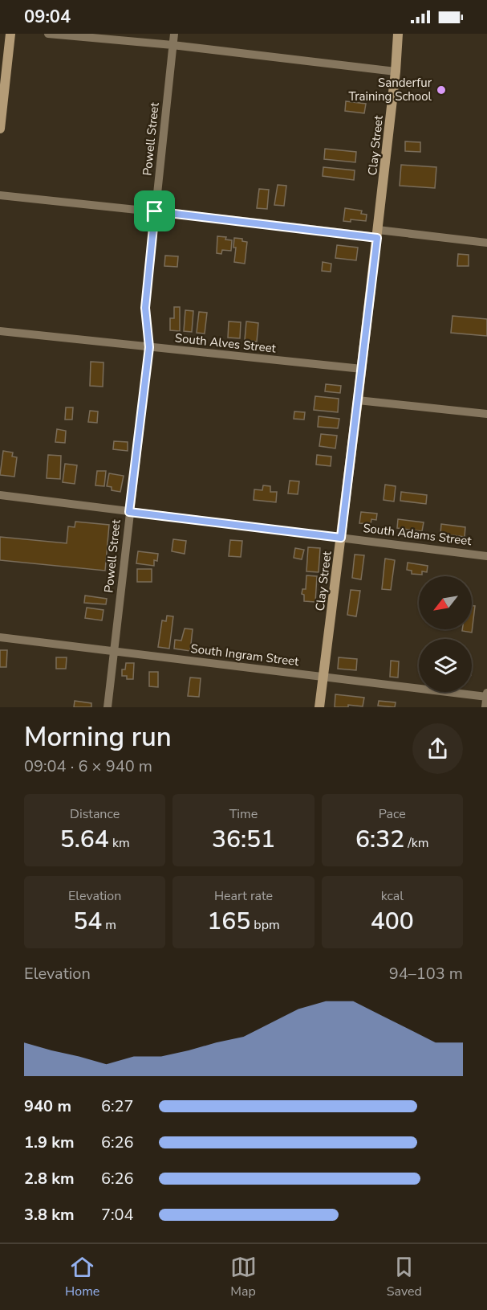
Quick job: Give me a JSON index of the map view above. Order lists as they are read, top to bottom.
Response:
{
  "streets": {
    "street": [
      "Powell Street",
      "Clay Street",
      "South Alves Street",
      "South Adams Street",
      "South Ingram Street"
    ]
  },
  "crossings": [
    ["Powell Street", "South Alves Street"],
    ["Powell Street", "South Adams Street"],
    ["Powell Street", "South Ingram Street"],
    ["Clay Street", "South Alves Street"],
    ["Clay Street", "South Adams Street"],
    ["Clay Street", "South Ingram Street"]
  ],
  "places": ["Sanderfur Training School"],
  "north": "bottom left",
  "page": {
    "status": "09:04",
    "heading": ["Morning run", "09:04 · 6 × 940 m"],
    "stats": [
      ["Distance", "5.64 km"],
      ["Time", "36:51"],
      ["Pace", "6:32 /km"],
      ["Elevation", "54 m"],
      ["Heart rate", "165 bpm"],
      ["kcal", "400"]
    ],
    "chart": ["Elevation", "94–103 m"],
    "list": [
      {
        "name": "940 m",
        "note": "6:27"
      },
      {
        "name": "1.9 km",
        "note": "6:26"
      },
      {
        "name": "2.8 km",
        "note": "6:26"
      },
      {
        "name": "3.8 km",
        "note": "7:04"
      }
    ],
    "tabs": ["Home", "Map", "Saved"]
  }
}
